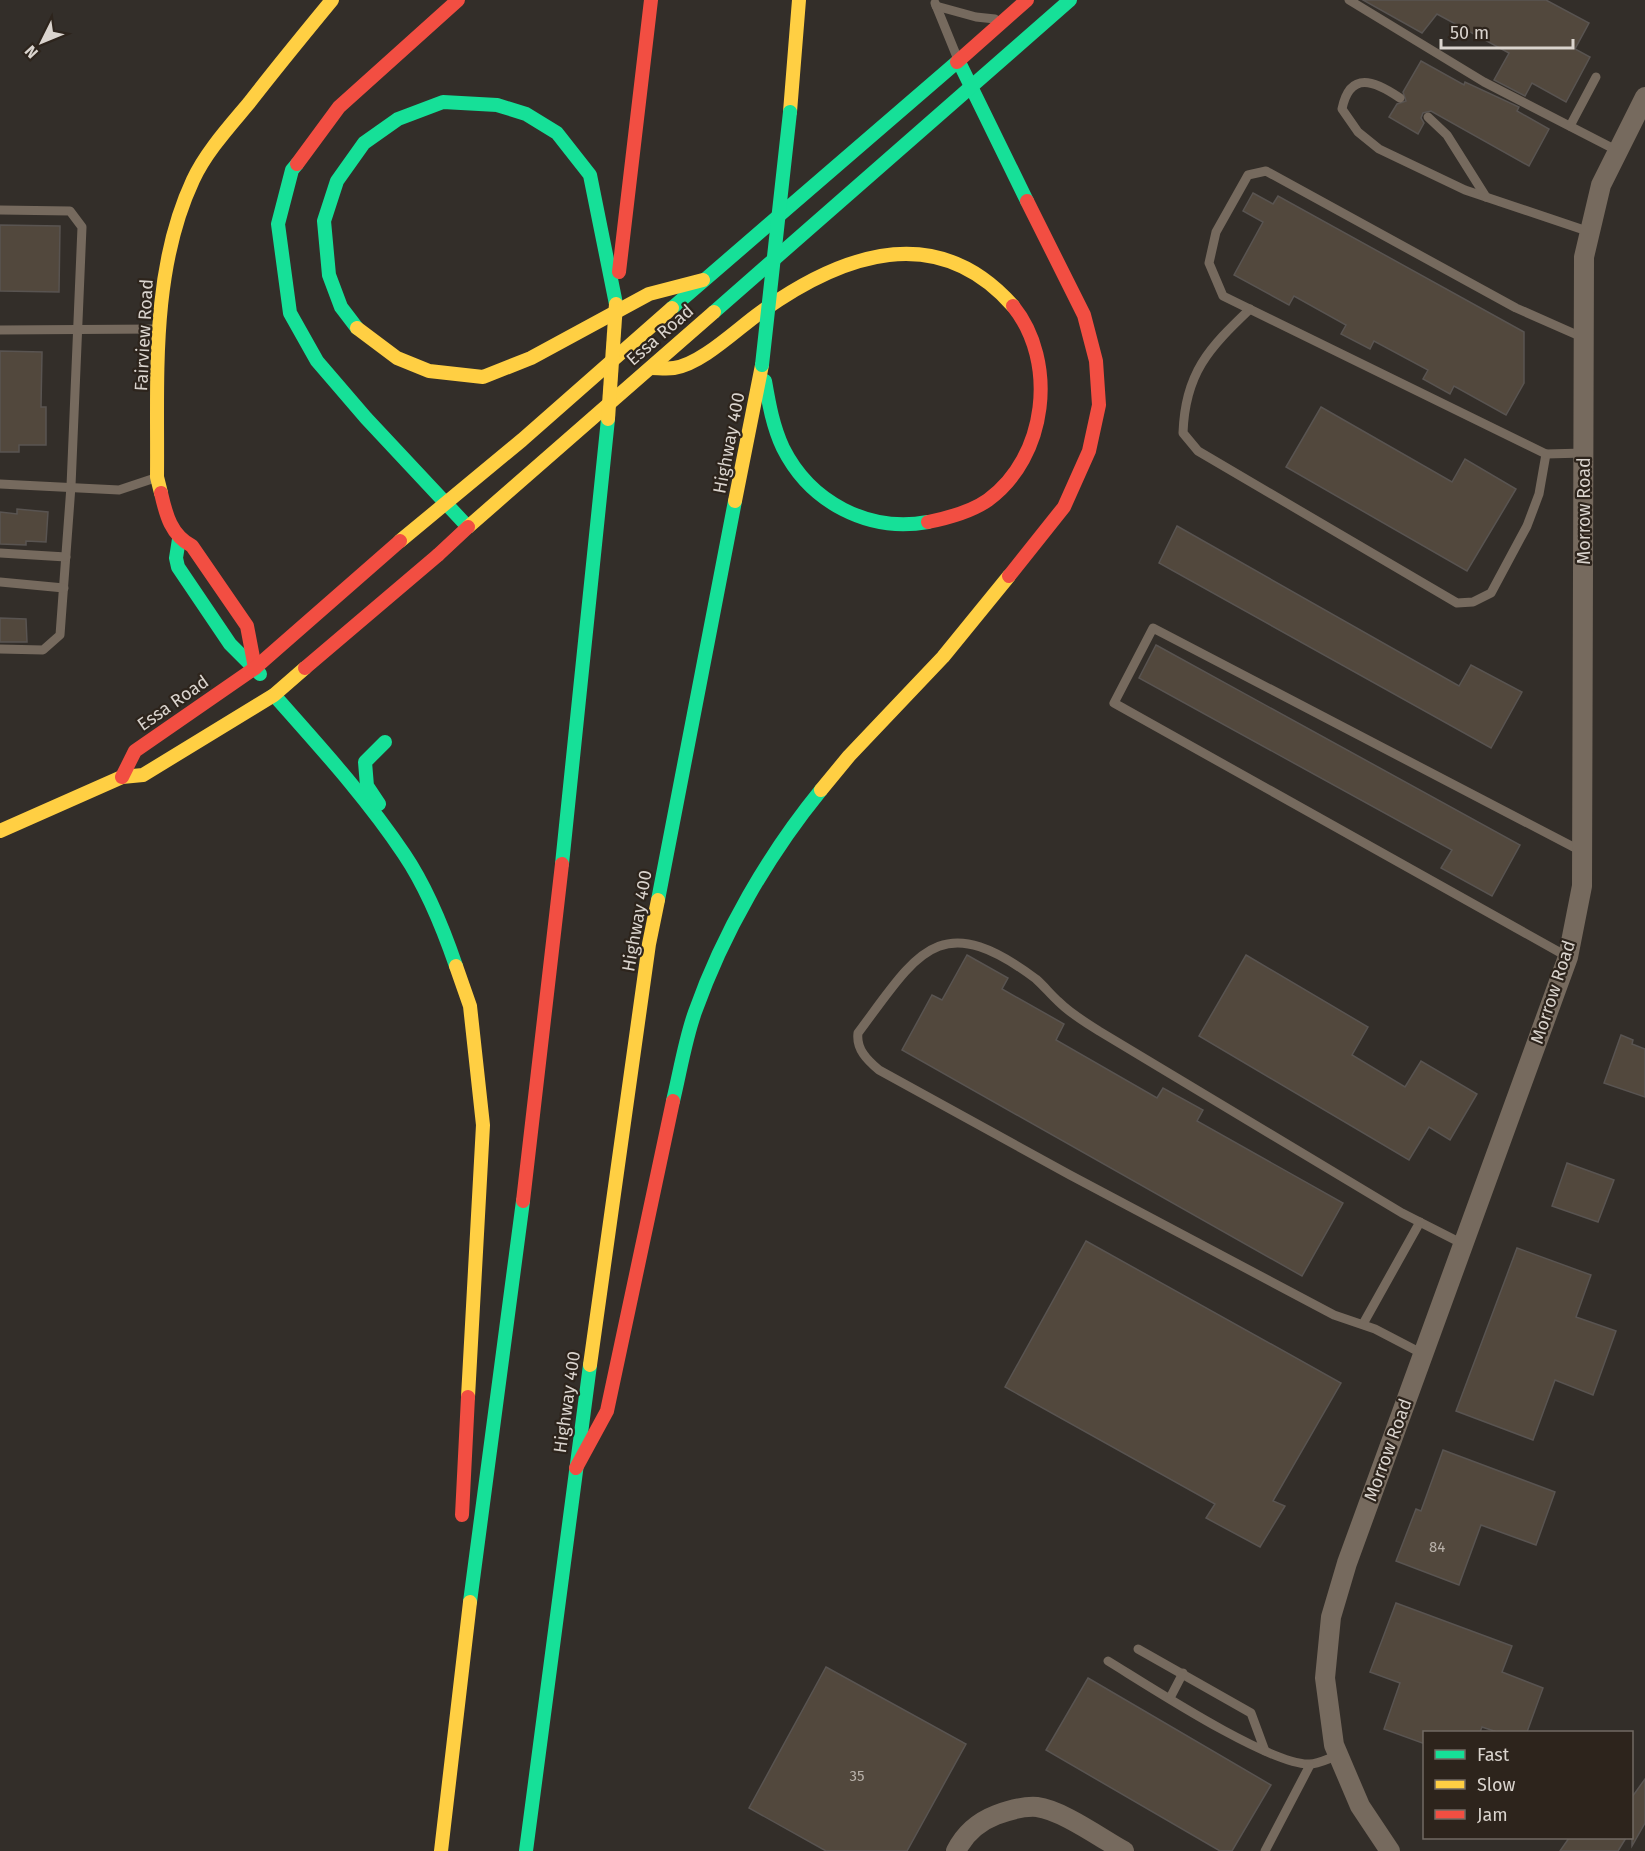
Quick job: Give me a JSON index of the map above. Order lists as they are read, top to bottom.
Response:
{
  "streets": {
    "main road": ["Fairview Road", "Essa Road", "Highway 400"],
    "street": ["Morrow Road"]
  },
  "crossings": [
    ["Fairview Road", "Essa Road"]
  ],
  "house_numbers": ["84", "35"],
  "legend": ["Fast", "Slow", "Jam"],
  "scale_bar": "50 m",
  "north": "bottom left"
}
